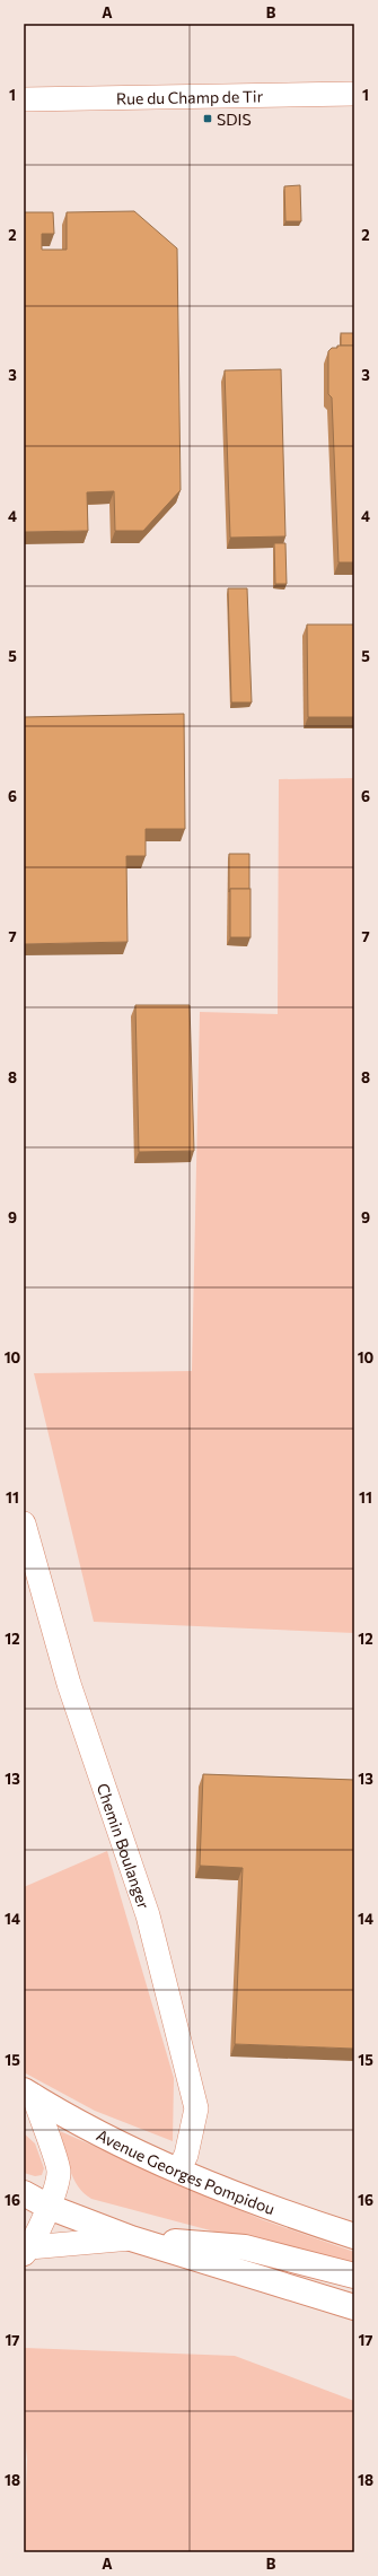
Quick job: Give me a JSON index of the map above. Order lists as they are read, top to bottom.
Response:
{
  "streets": {
    "main road": ["Avenue Georges Pompidou"],
    "street": ["Rue du Champ de Tir", "Chemin Boulanger"]
  },
  "crossings": [
    ["Chemin Boulanger", "Avenue Georges Pompidou"]
  ],
  "places": {
    "transit": ["SDIS"]
  },
  "grid": {
    "columns": ["A", "B"],
    "rows": [
      "1",
      "2",
      "3",
      "4",
      "5",
      "6",
      "7",
      "8",
      "9",
      "10",
      "11",
      "12",
      "13",
      "14",
      "15",
      "16",
      "17",
      "18"
    ]
  }
}
